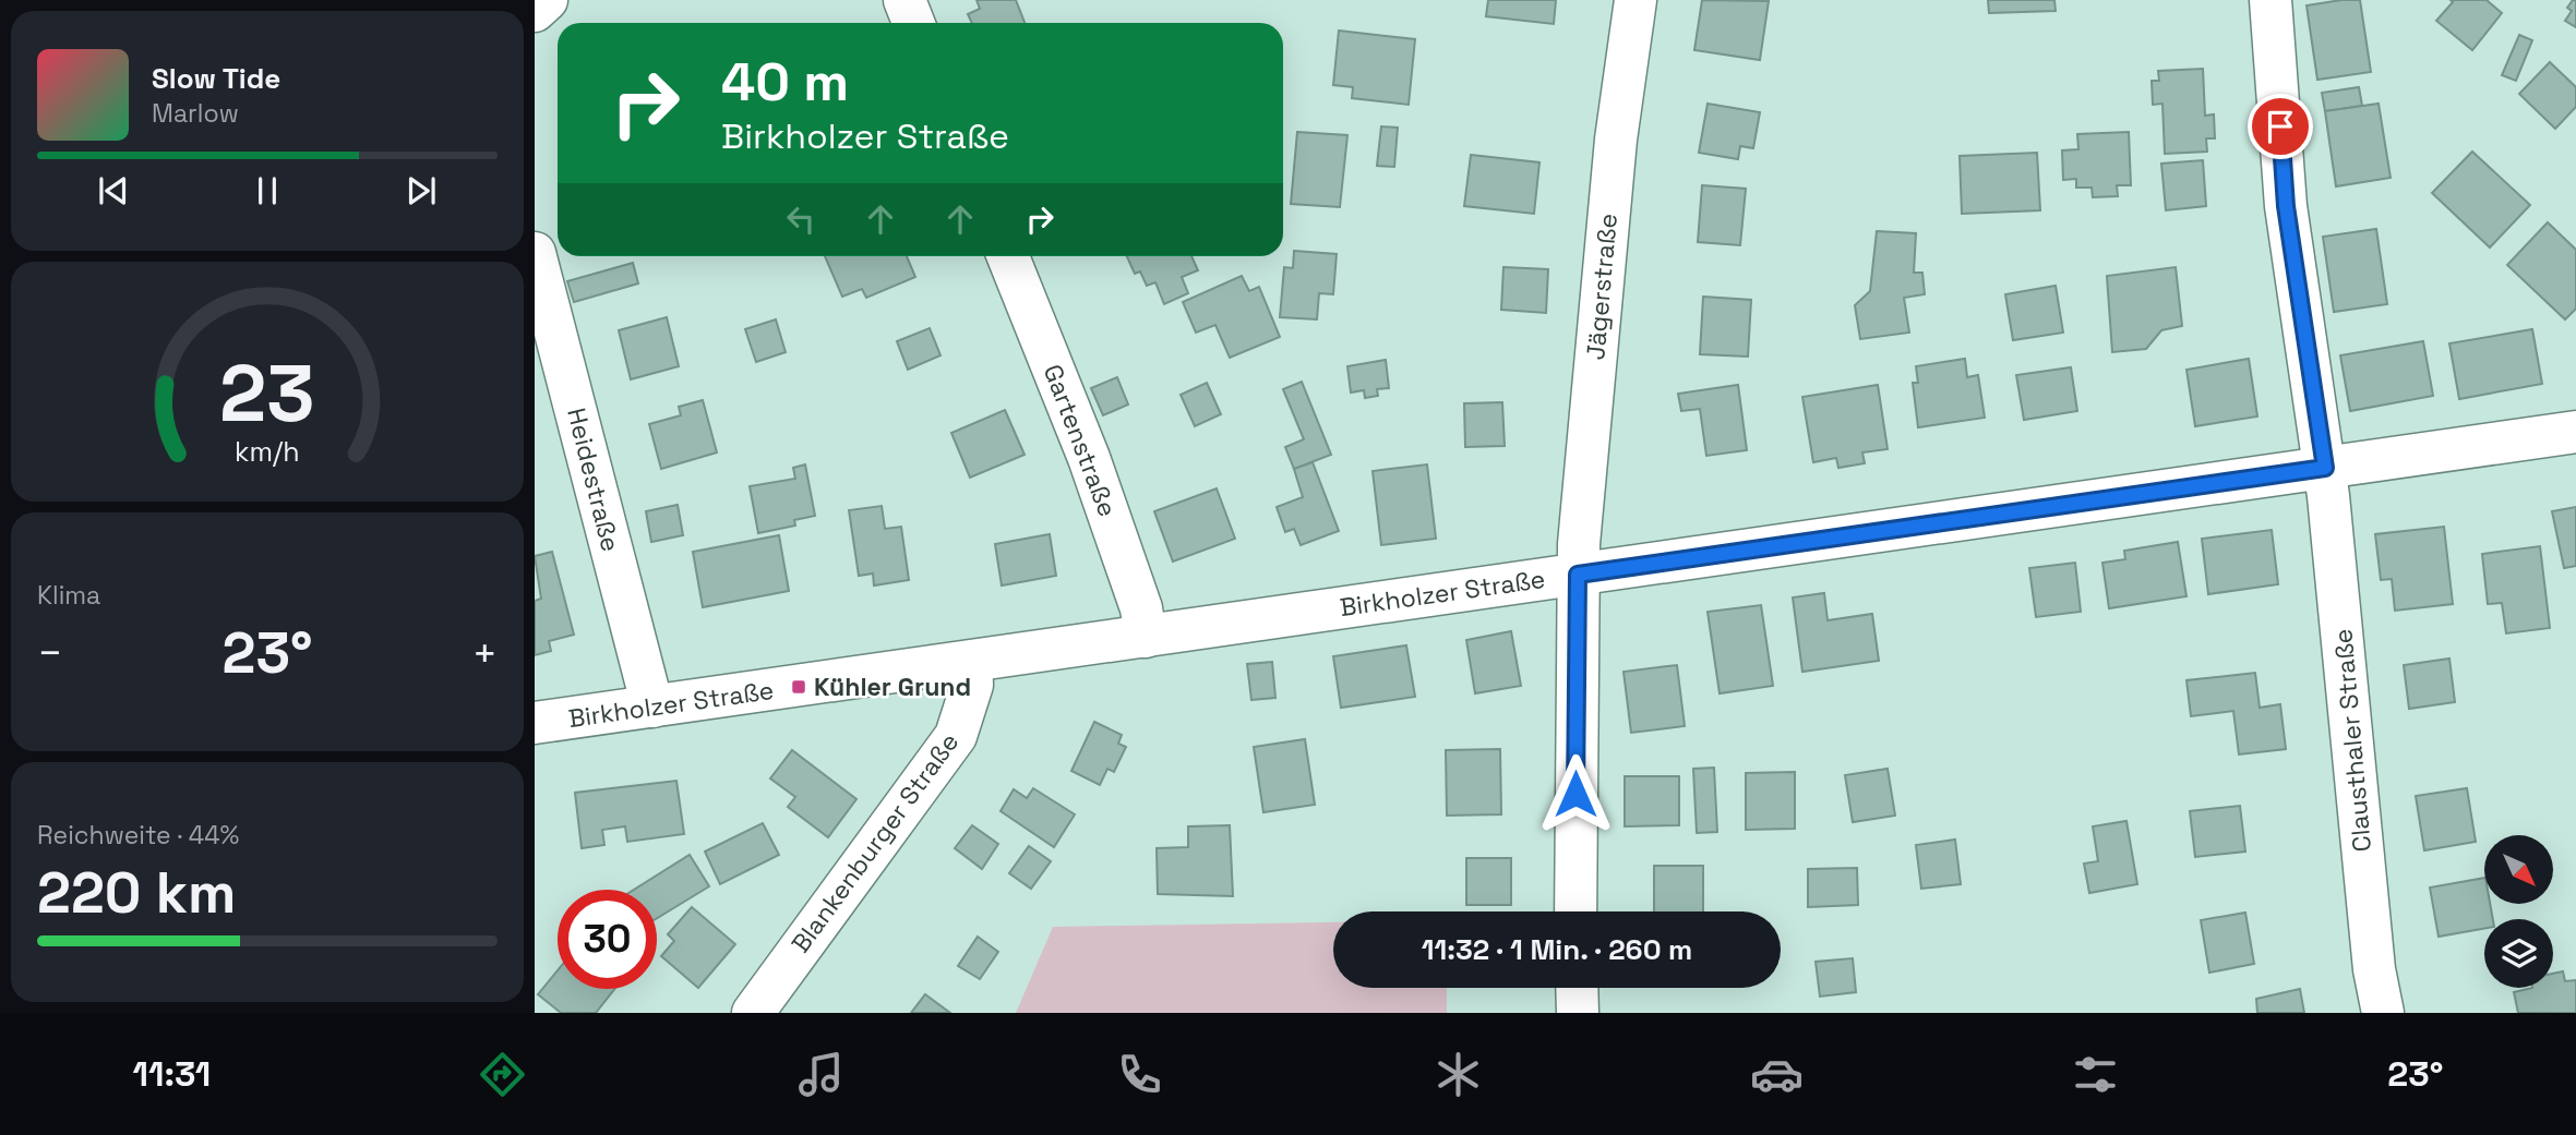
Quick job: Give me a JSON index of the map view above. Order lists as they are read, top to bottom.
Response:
{
  "streets": {
    "street": [
      "Jägerstraße",
      "Gartenstraße",
      "Heidestraße",
      "Birkholzer Straße",
      "Clausthaler Straße",
      "Blankenburger Straße"
    ]
  },
  "crossings": [
    ["Jägerstraße", "Birkholzer Straße"],
    ["Gartenstraße", "Birkholzer Straße"],
    ["Heidestraße", "Birkholzer Straße"],
    ["Birkholzer Straße", "Clausthaler Straße"],
    ["Birkholzer Straße", "Blankenburger Straße"]
  ],
  "places": {
    "transit": ["Kühler Grund"]
  },
  "north": "bottom right",
  "page": {
    "turn": ["40 m", "Birkholzer Straße"],
    "song": ["Slow Tide", "Marlow"],
    "tile": [
      "Klima",
      ["Reichweite · 44%", "220 km"]
    ],
    "heat": ["−", "23°", "+"],
    "limit": "30",
    "trip": "11:32 · 1 Min. · 260 m",
    "tabs": ["11:31", "23°"],
    "gauge": ["23", "km/h"]
  }
}
